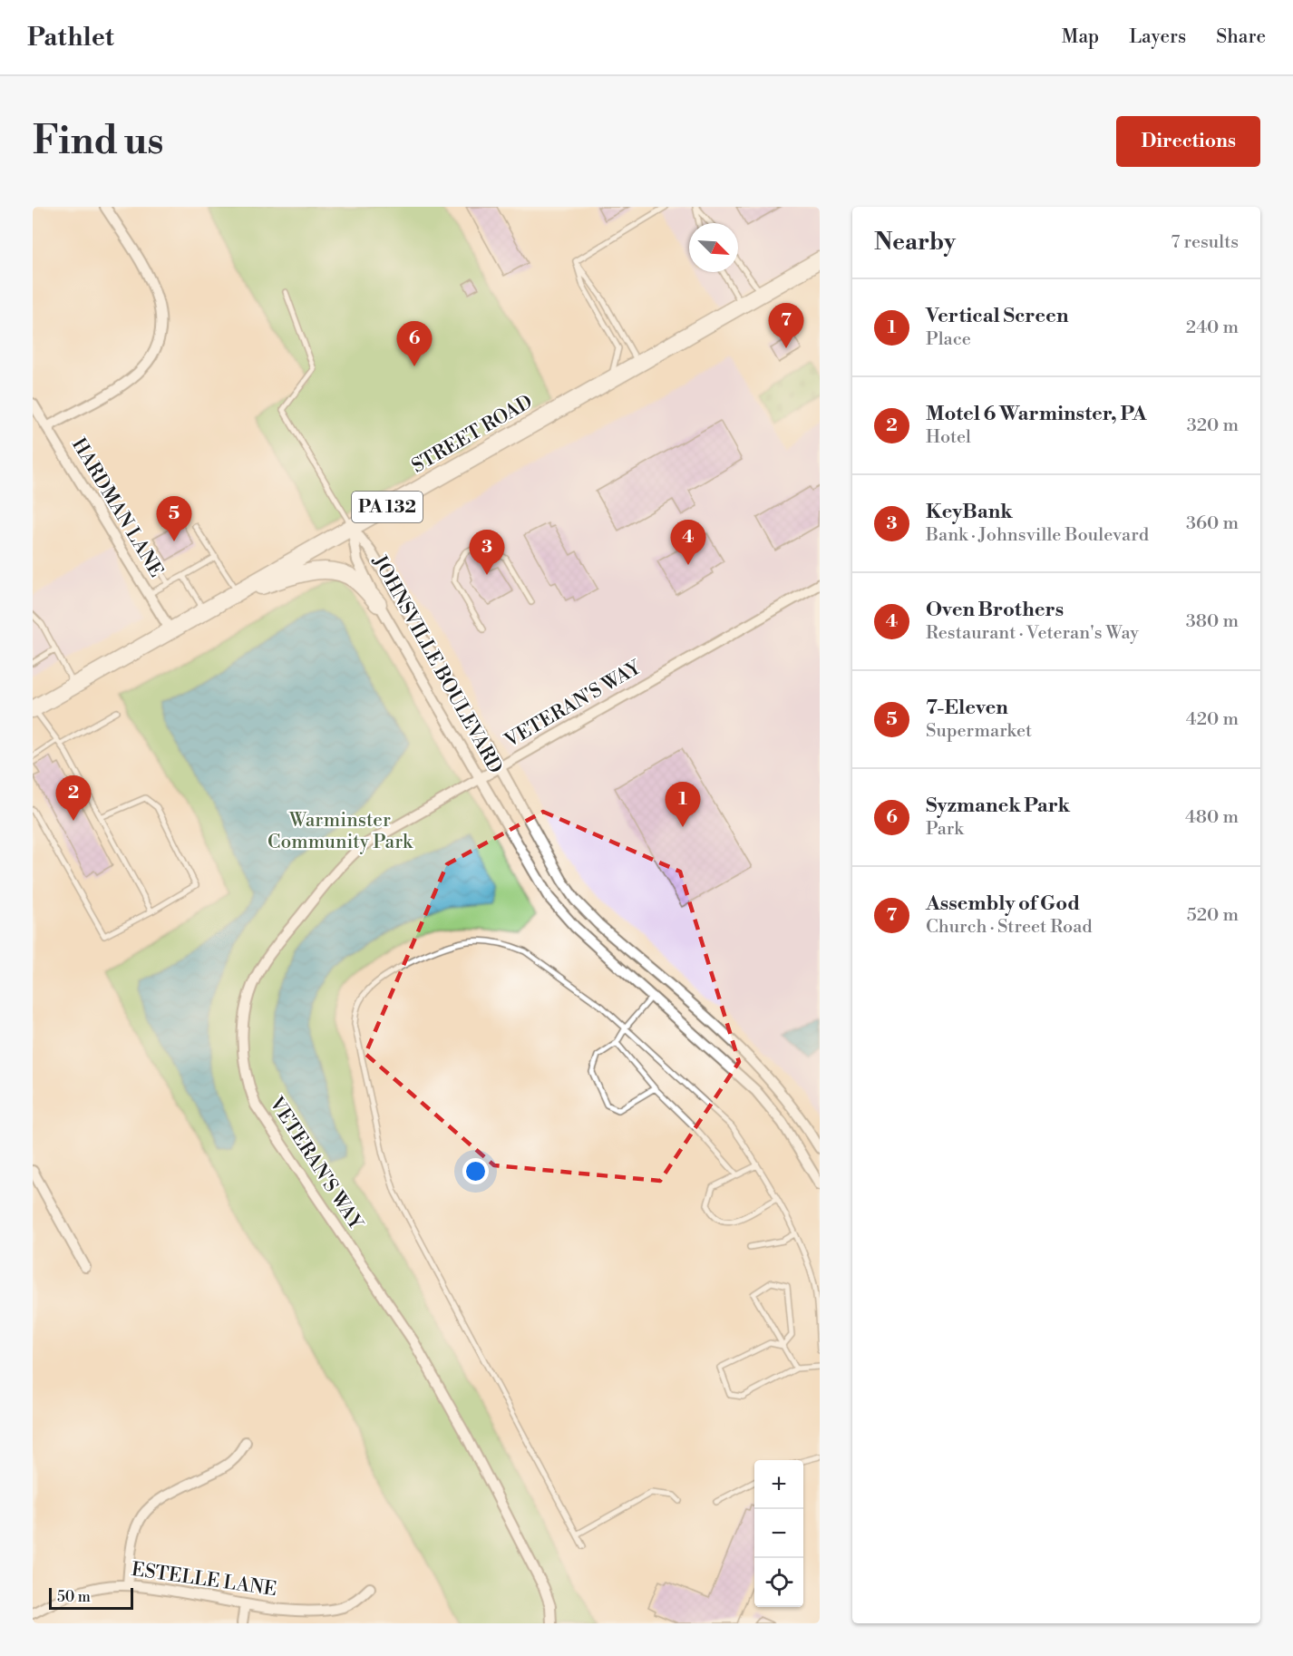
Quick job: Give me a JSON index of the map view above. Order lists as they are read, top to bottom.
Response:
{
  "streets": {
    "main road": ["STREET ROAD", "PA 132"],
    "street": [
      "HARDMAN LANE",
      "JOHNSVILLE BOULEVARD",
      "VETERAN'S WAY",
      "ESTELLE LANE"
    ]
  },
  "crossings": [
    ["STREET ROAD", "HARDMAN LANE"],
    ["STREET ROAD", "JOHNSVILLE BOULEVARD"],
    ["JOHNSVILLE BOULEVARD", "VETERAN'S WAY"]
  ],
  "parks": ["Warminster Community Park"],
  "scale_bar": "50 m",
  "north": "bottom right",
  "page": {
    "header": "Pathlet",
    "nav": ["Map", "Layers", "Share"],
    "buttons": "Directions",
    "title": "Find us",
    "heading": ["Nearby", "7 results"],
    "list": [
      {
        "mark": "1",
        "name": "Vertical Screen",
        "note": "Place",
        "value": "240 m"
      },
      {
        "mark": "2",
        "name": "Motel 6 Warminster, PA",
        "note": "Hotel",
        "value": "320 m"
      },
      {
        "mark": "3",
        "name": "KeyBank",
        "note": "Bank · Johnsville Boulevard",
        "value": "360 m"
      },
      {
        "mark": "4",
        "name": "Oven Brothers",
        "note": "Restaurant · Veteran's Way",
        "value": "380 m"
      },
      {
        "mark": "5",
        "name": "7-Eleven",
        "note": "Supermarket",
        "value": "420 m"
      },
      {
        "mark": "6",
        "name": "Syzmanek Park",
        "note": "Park",
        "value": "480 m"
      },
      {
        "mark": "7",
        "name": "Assembly of God",
        "note": "Church · Street Road",
        "value": "520 m"
      }
    ],
    "pins": [
      "7",
      "6",
      "5",
      "4",
      "3",
      "2",
      "1"
    ],
    "map_buttons": ["+", "−"],
    "scale": "50 m"
  }
}
